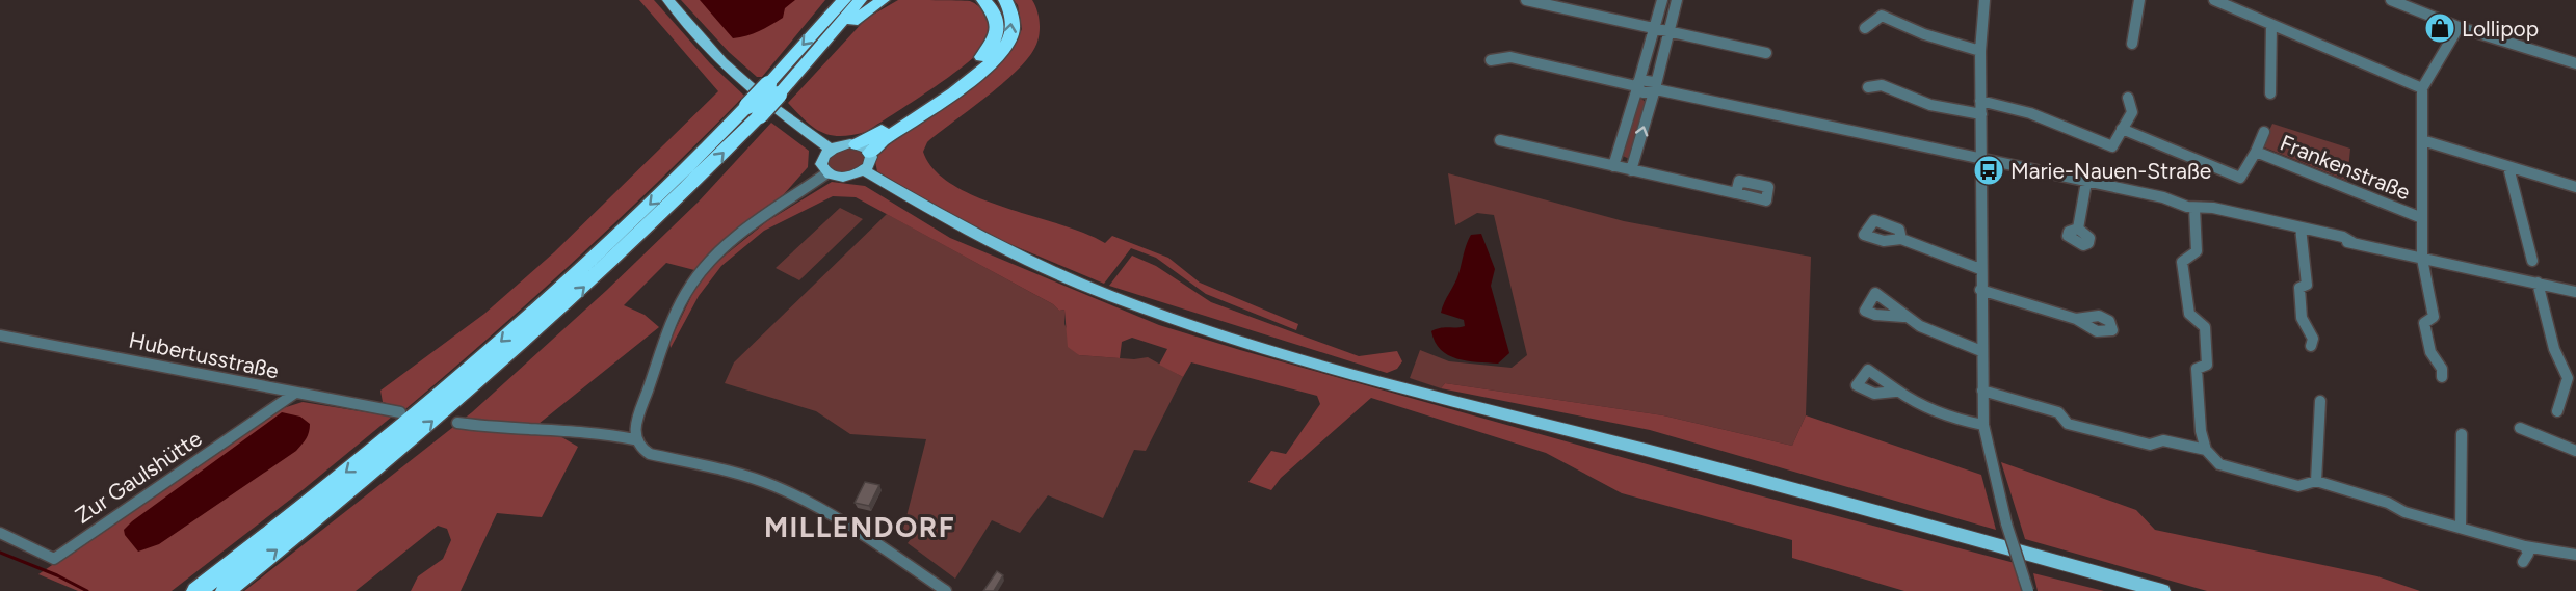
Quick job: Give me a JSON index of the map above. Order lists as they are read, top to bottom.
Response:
{
  "streets": {
    "street": ["Frankenstraße", "Hubertusstraße", "Zur Gaulshütte"]
  },
  "crossings": [
    ["Hubertusstraße", "Zur Gaulshütte"]
  ],
  "districts": ["MILLENDORF"],
  "places": {
    "shop": ["Lollipop"],
    "bus stop": ["Marie-Nauen-Straße"]
  }
}
